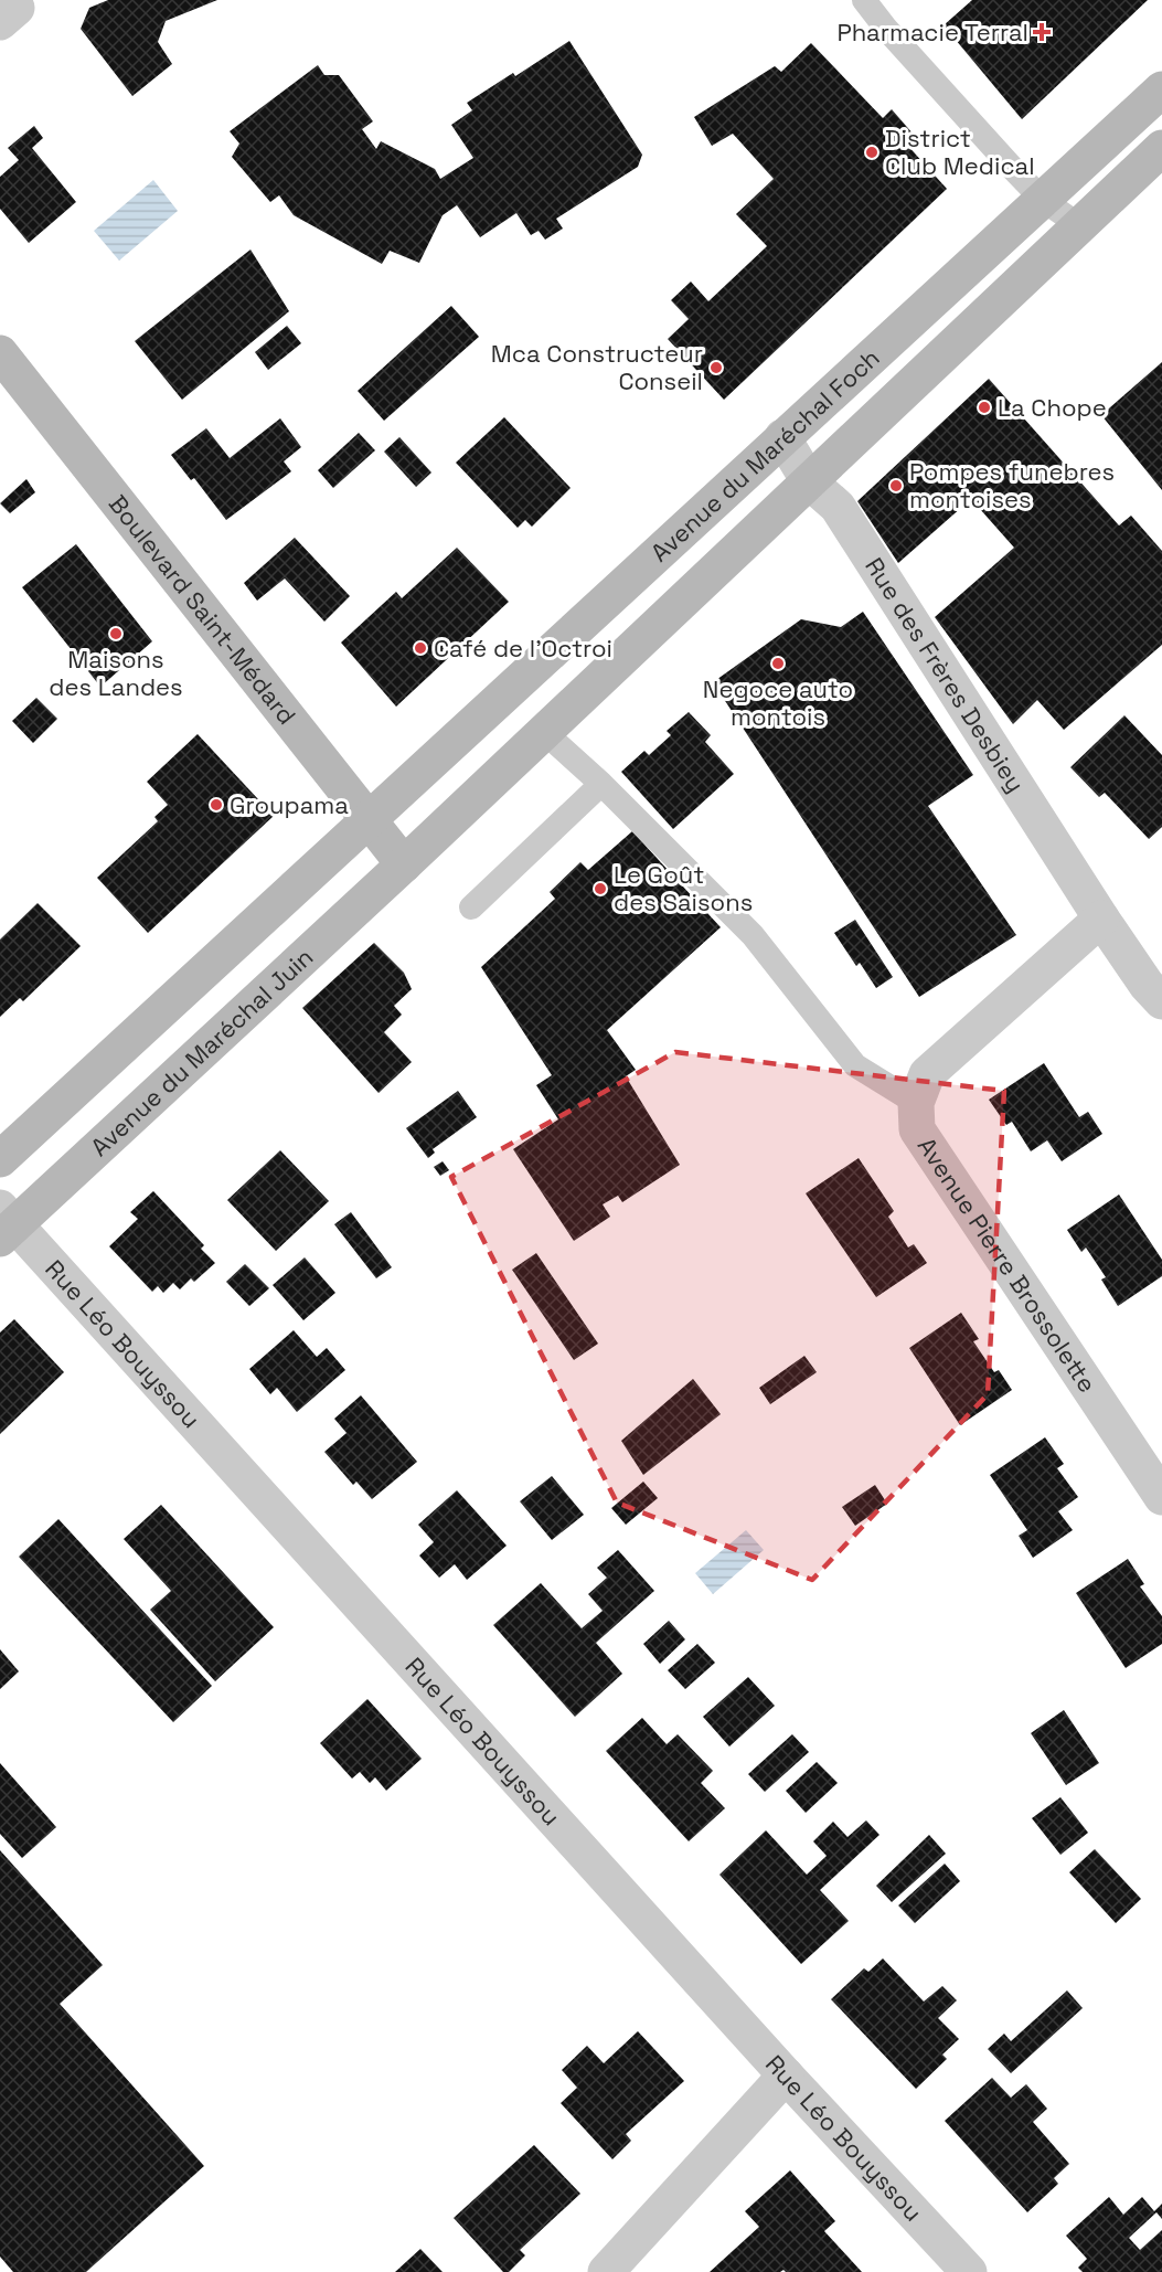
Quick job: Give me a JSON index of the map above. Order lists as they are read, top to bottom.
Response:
{
  "streets": {
    "main road": ["Avenue du Maréchal Foch", "Boulevard Saint-Médard", "Avenue du Maréchal Juin"],
    "street": ["Rue des Frères Desbiey", "Avenue Pierre Brossolette", "Rue Léo Bouyssou"]
  },
  "crossings": [
    ["Avenue du Maréchal Foch", "Boulevard Saint-Médard"],
    ["Avenue du Maréchal Foch", "Rue des Frères Desbiey"],
    ["Avenue du Maréchal Foch", "Avenue du Maréchal Juin"],
    ["Boulevard Saint-Médard", "Avenue du Maréchal Juin"],
    ["Rue des Frères Desbiey", "Avenue Pierre Brossolette"],
    ["Avenue du Maréchal Juin", "Rue Léo Bouyssou"]
  ],
  "places": {
    "health": ["Pharmacie Terral"],
    "other": [
      "District Club Medical",
      "Mca Constructeur Conseil",
      "La Chope",
      "Pompes funebres montoises",
      "Maisons des Landes",
      "Café de l'Octroi",
      "Negoce auto montois",
      "Groupama",
      "Le Goût des Saisons"
    ]
  }
}
